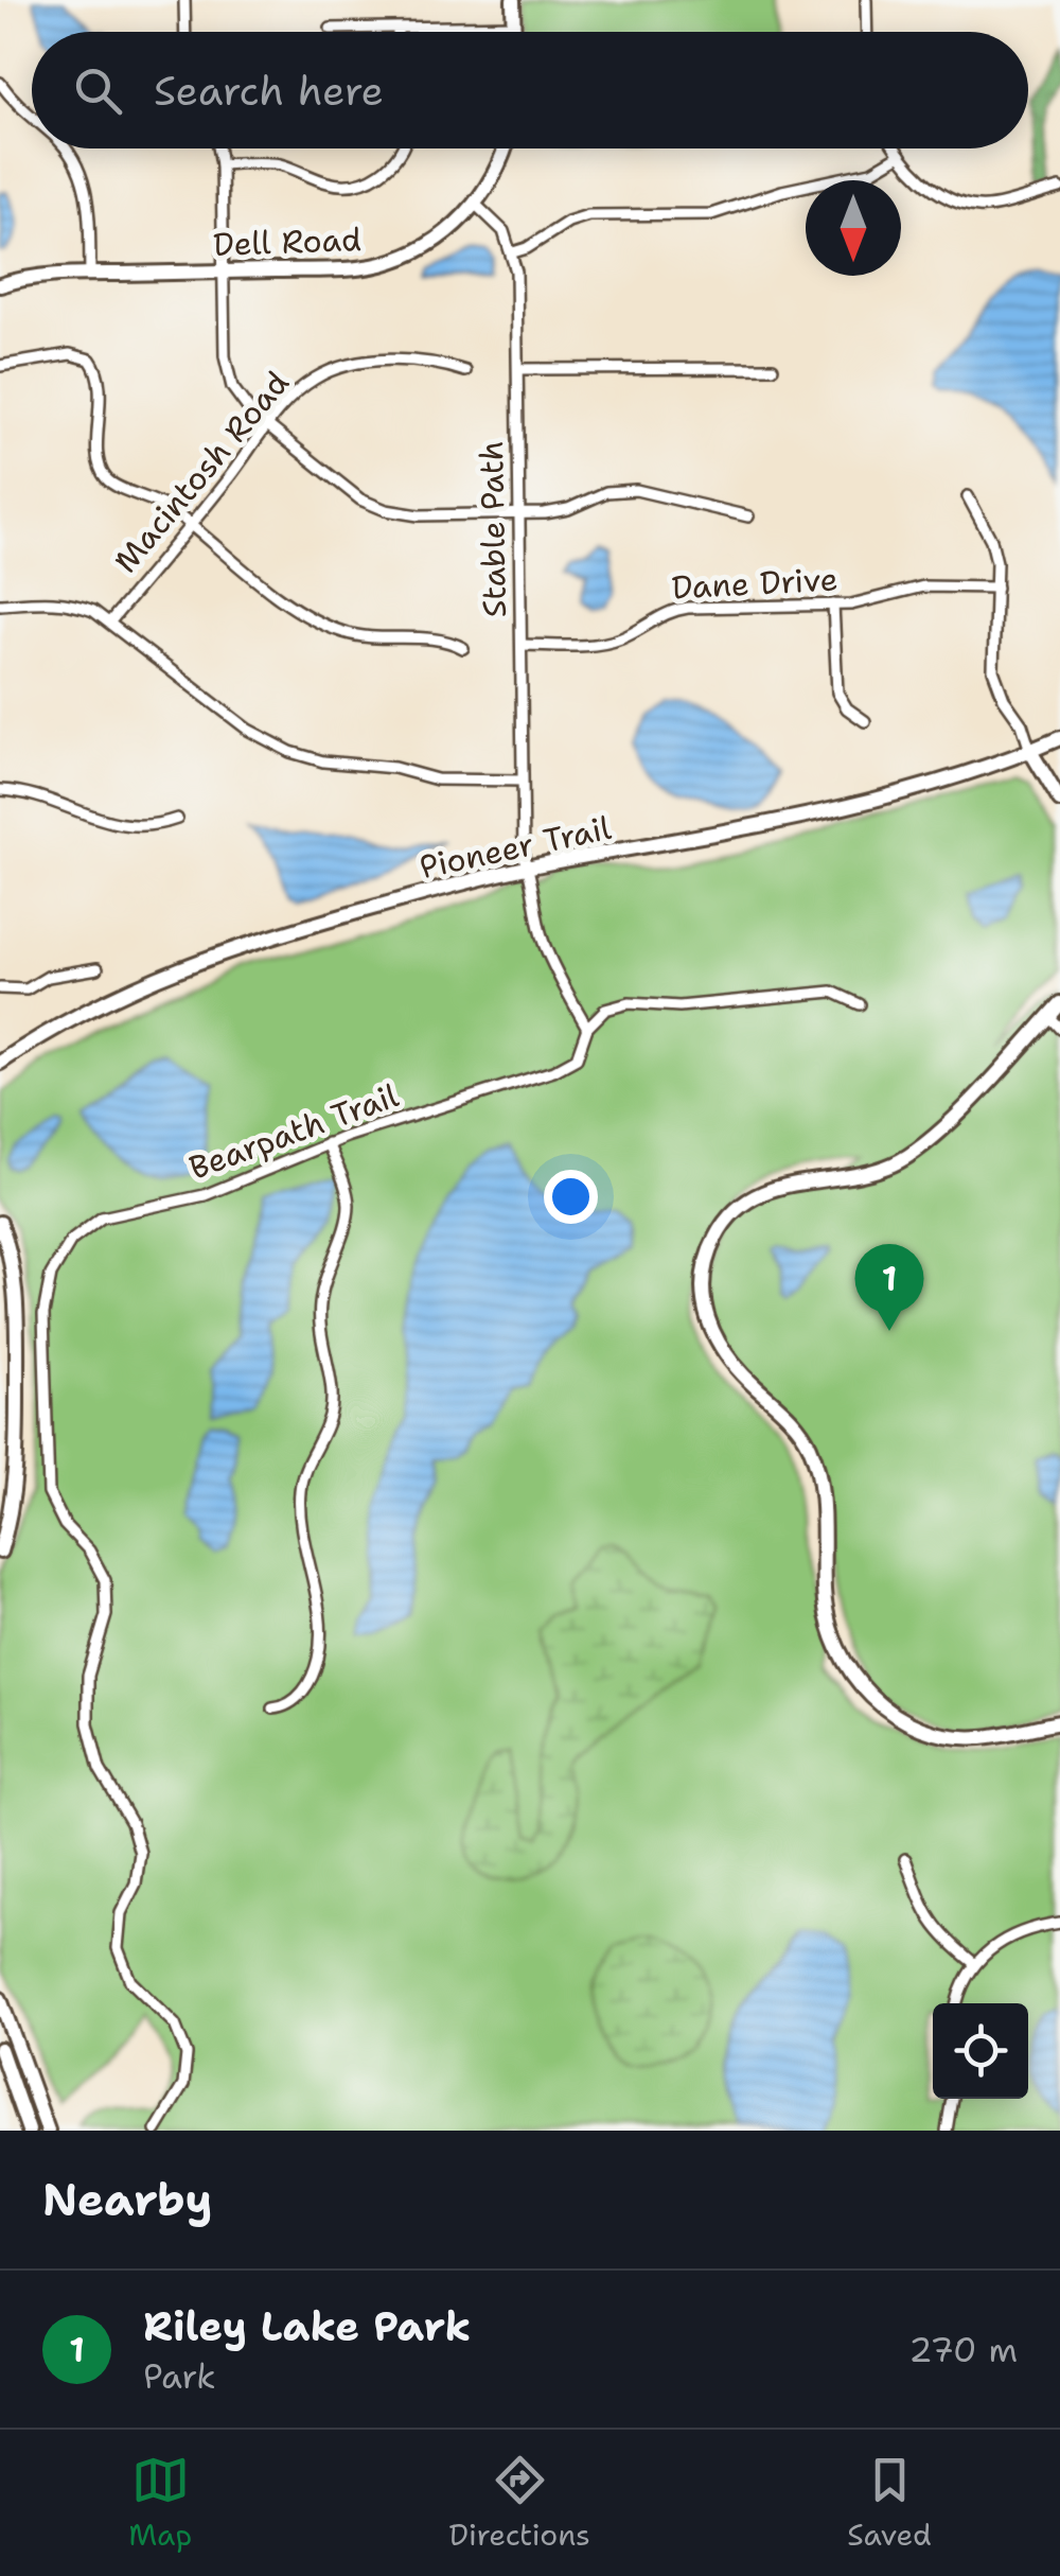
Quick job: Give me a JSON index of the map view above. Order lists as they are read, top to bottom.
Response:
{
  "streets": {
    "street": [
      "Dell Road",
      "Macintosh Road",
      "Stable Path",
      "Dane Drive",
      "Pioneer Trail",
      "Bearpath Trail"
    ]
  },
  "crossings": [
    ["Stable Path", "Dane Drive"],
    ["Stable Path", "Pioneer Trail"]
  ],
  "north": "bottom",
  "page": {
    "search": "Search here",
    "pins": "1",
    "heading": "Nearby",
    "list": [
      {
        "mark": "1",
        "name": "Riley Lake Park",
        "note": "Park",
        "value": "270 m"
      }
    ],
    "nav": ["Map", "Directions", "Saved"]
  }
}
